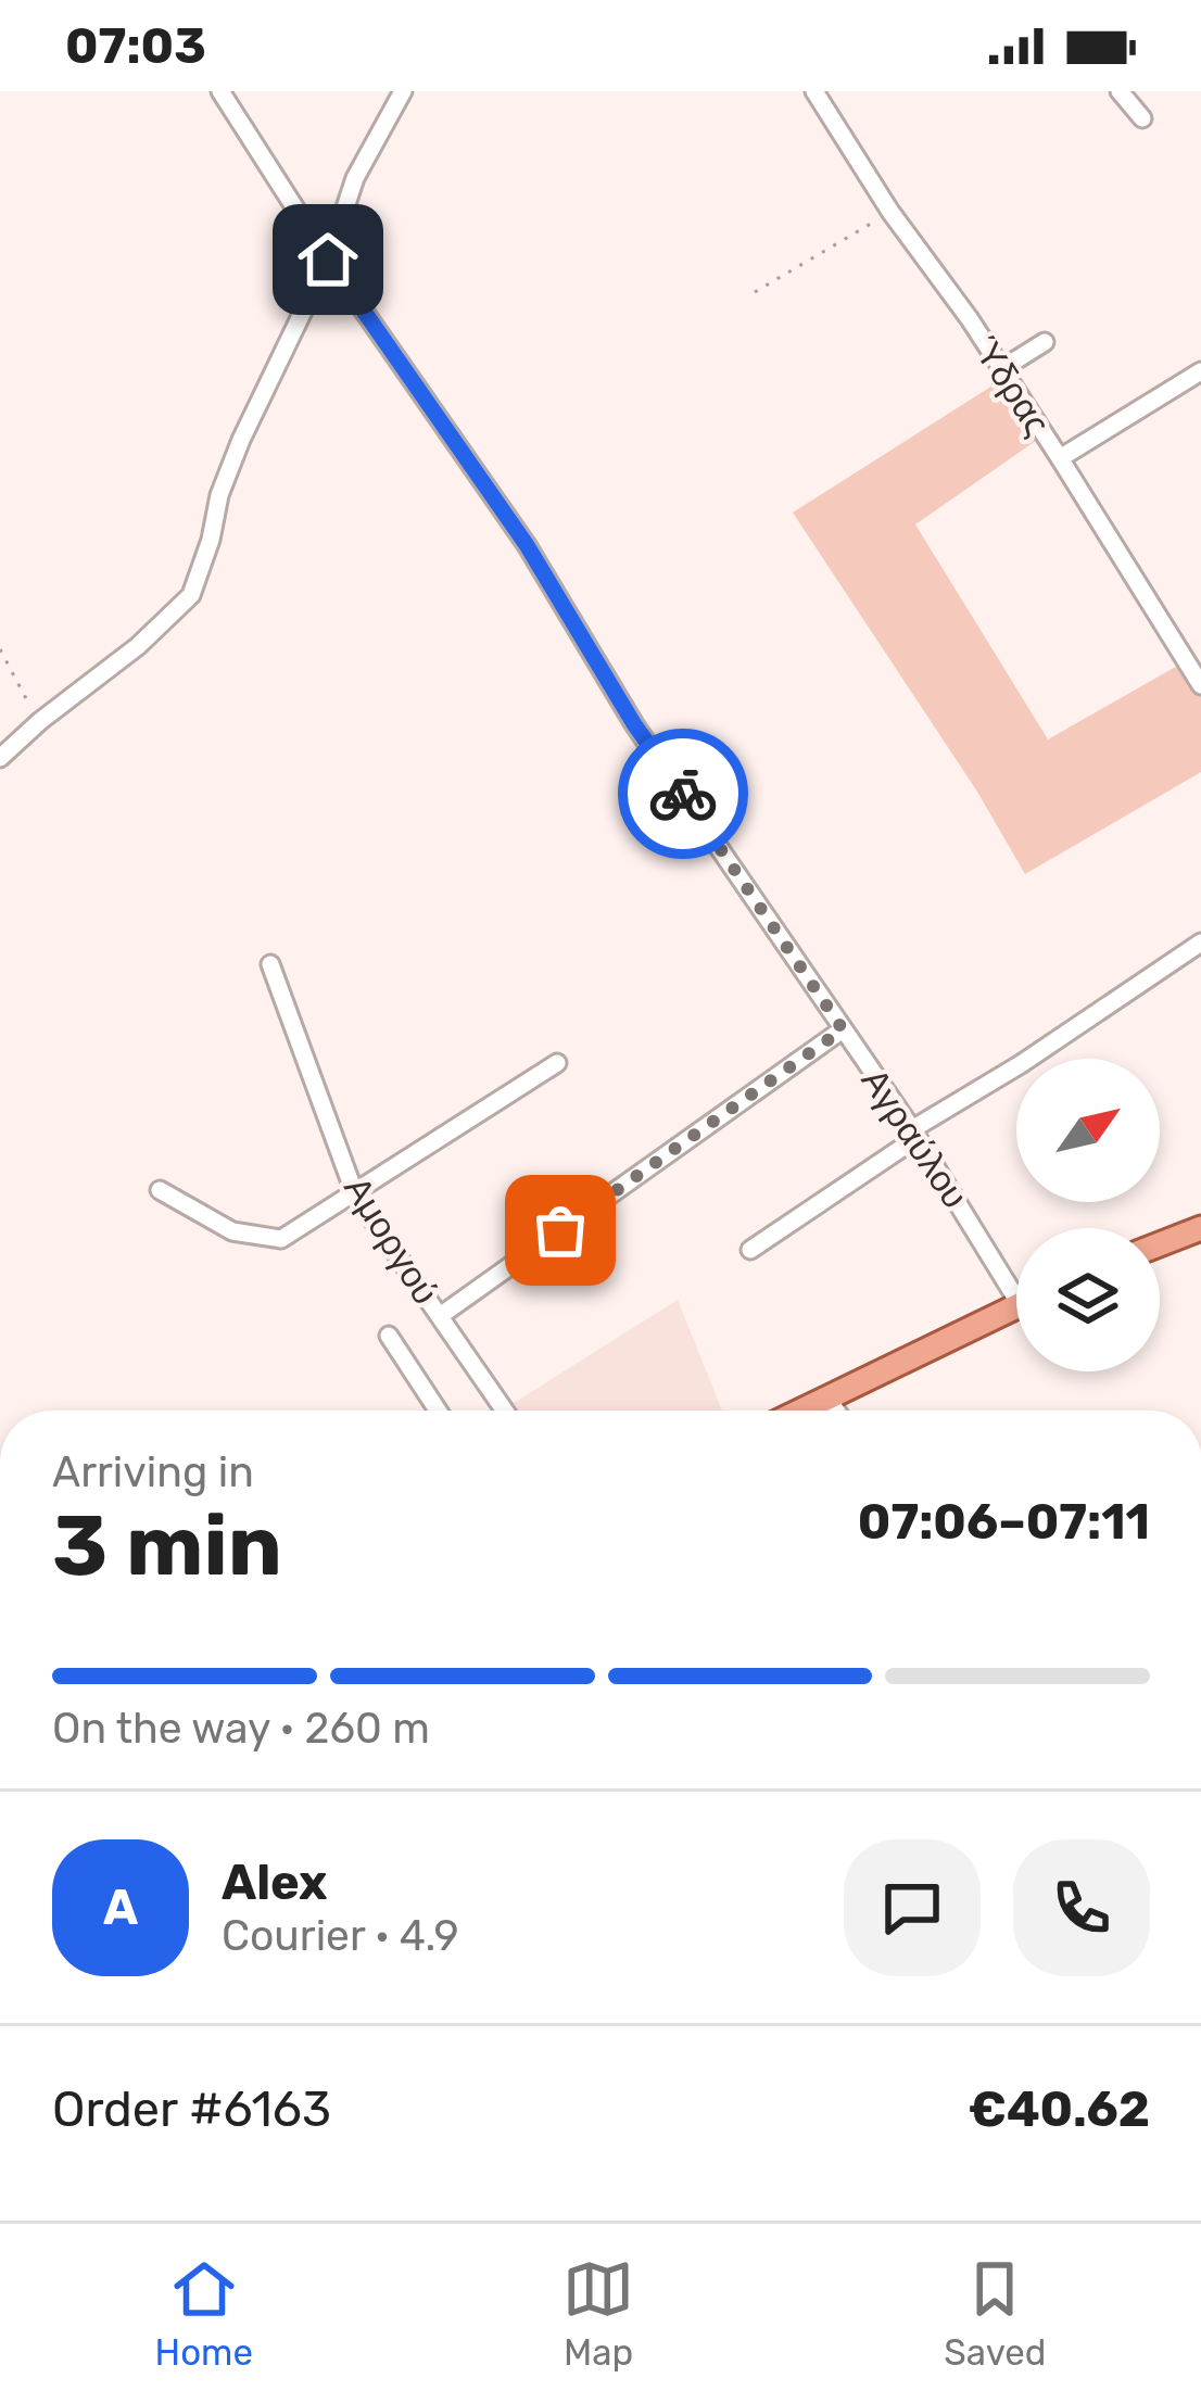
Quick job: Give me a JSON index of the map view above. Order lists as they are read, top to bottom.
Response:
{
  "streets": {
    "street": ["Ύδρας", "Αγραύλου", "Αμοργού"]
  },
  "north": "top right",
  "page": {
    "status": "07:03",
    "heading": ["3 min", "Arriving in", "07:06–07:11"],
    "panel": [
      "Alex",
      "Courier · 4.9",
      "Order #6163",
      "€40.62"
    ],
    "bar": "On the way · 260 m",
    "round": "A",
    "tabs": ["Home", "Map", "Saved"]
  }
}
